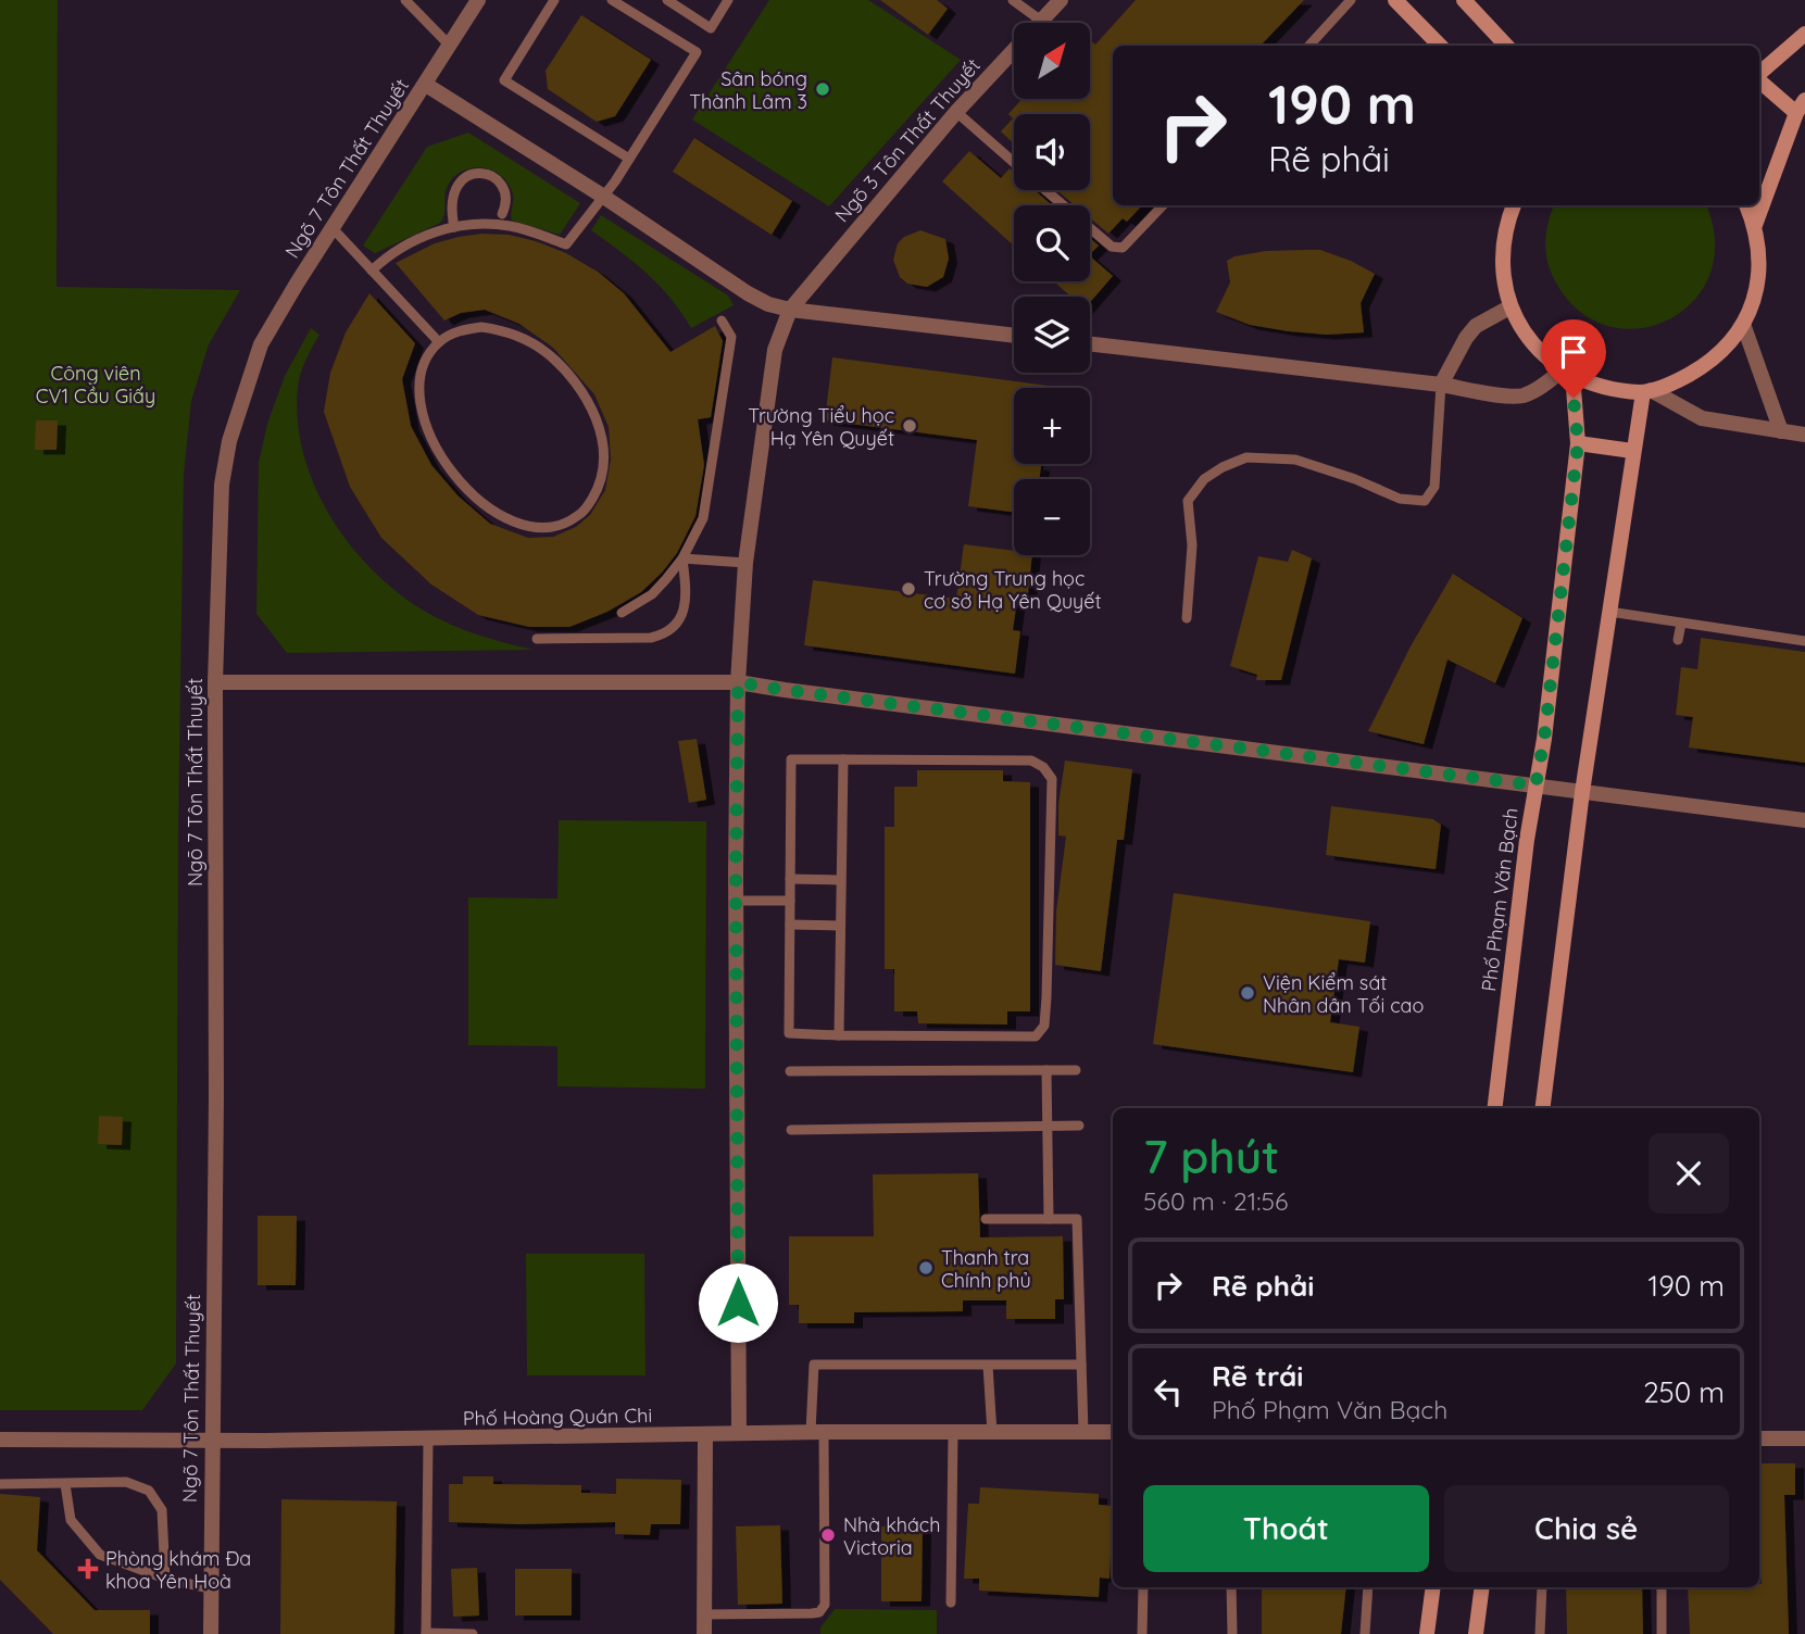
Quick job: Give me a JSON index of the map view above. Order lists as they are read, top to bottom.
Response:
{
  "streets": {
    "main road": ["Phố Phạm Văn Bạch"],
    "street": ["Ngõ 3 Tôn Thất Thuyết", "Ngõ 7 Tôn Thất Thuyết", "Phố Hoàng Quán Chi"]
  },
  "crossings": [
    ["Ngõ 3 Tôn Thất Thuyết", "Phố Hoàng Quán Chi"],
    ["Ngõ 7 Tôn Thất Thuyết", "Phố Hoàng Quán Chi"]
  ],
  "parks": ["Công viên CV1 Cầu Giấy"],
  "places": {
    "other": [
      "Sân bóng Thành Lâm 3",
      "Trường Tiểu học Hạ Yên Quyết",
      "Trường Trung học cơ sở Hạ Yên Quyết",
      "Viện Kiểm sát Nhân dân Tối cao",
      "Thanh tra Chính phủ",
      "Nhà khách Victoria"
    ],
    "health": ["Phòng khám Đa khoa Yên Hoà"]
  },
  "north": "top right",
  "page": {
    "map_buttons": ["+", "−"],
    "turn": ["190 m", "Rẽ phải"],
    "heading": ["7 phút", "560 m · 21:56"],
    "list": [
      {
        "name": "Rẽ phải",
        "value": "190 m"
      },
      {
        "name": "Rẽ trái",
        "note": "Phố Phạm Văn Bạch",
        "value": "250 m"
      }
    ],
    "buttons": ["Thoát", "Chia sẻ"]
  }
}
